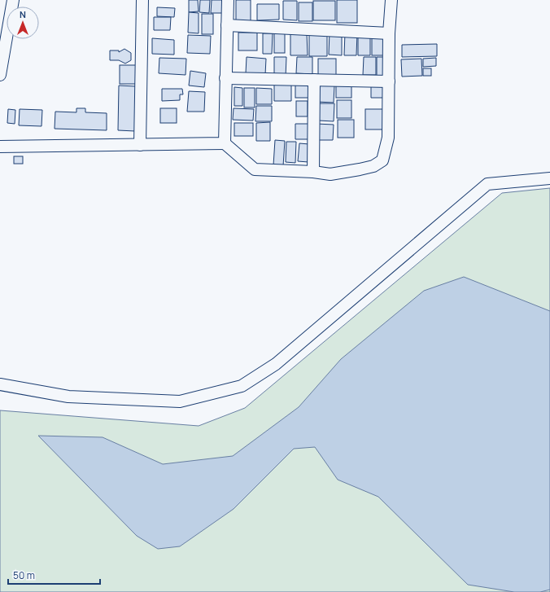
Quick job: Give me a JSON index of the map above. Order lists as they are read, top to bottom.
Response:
{
  "scale_bar": "50 m",
  "north": "top"
}
